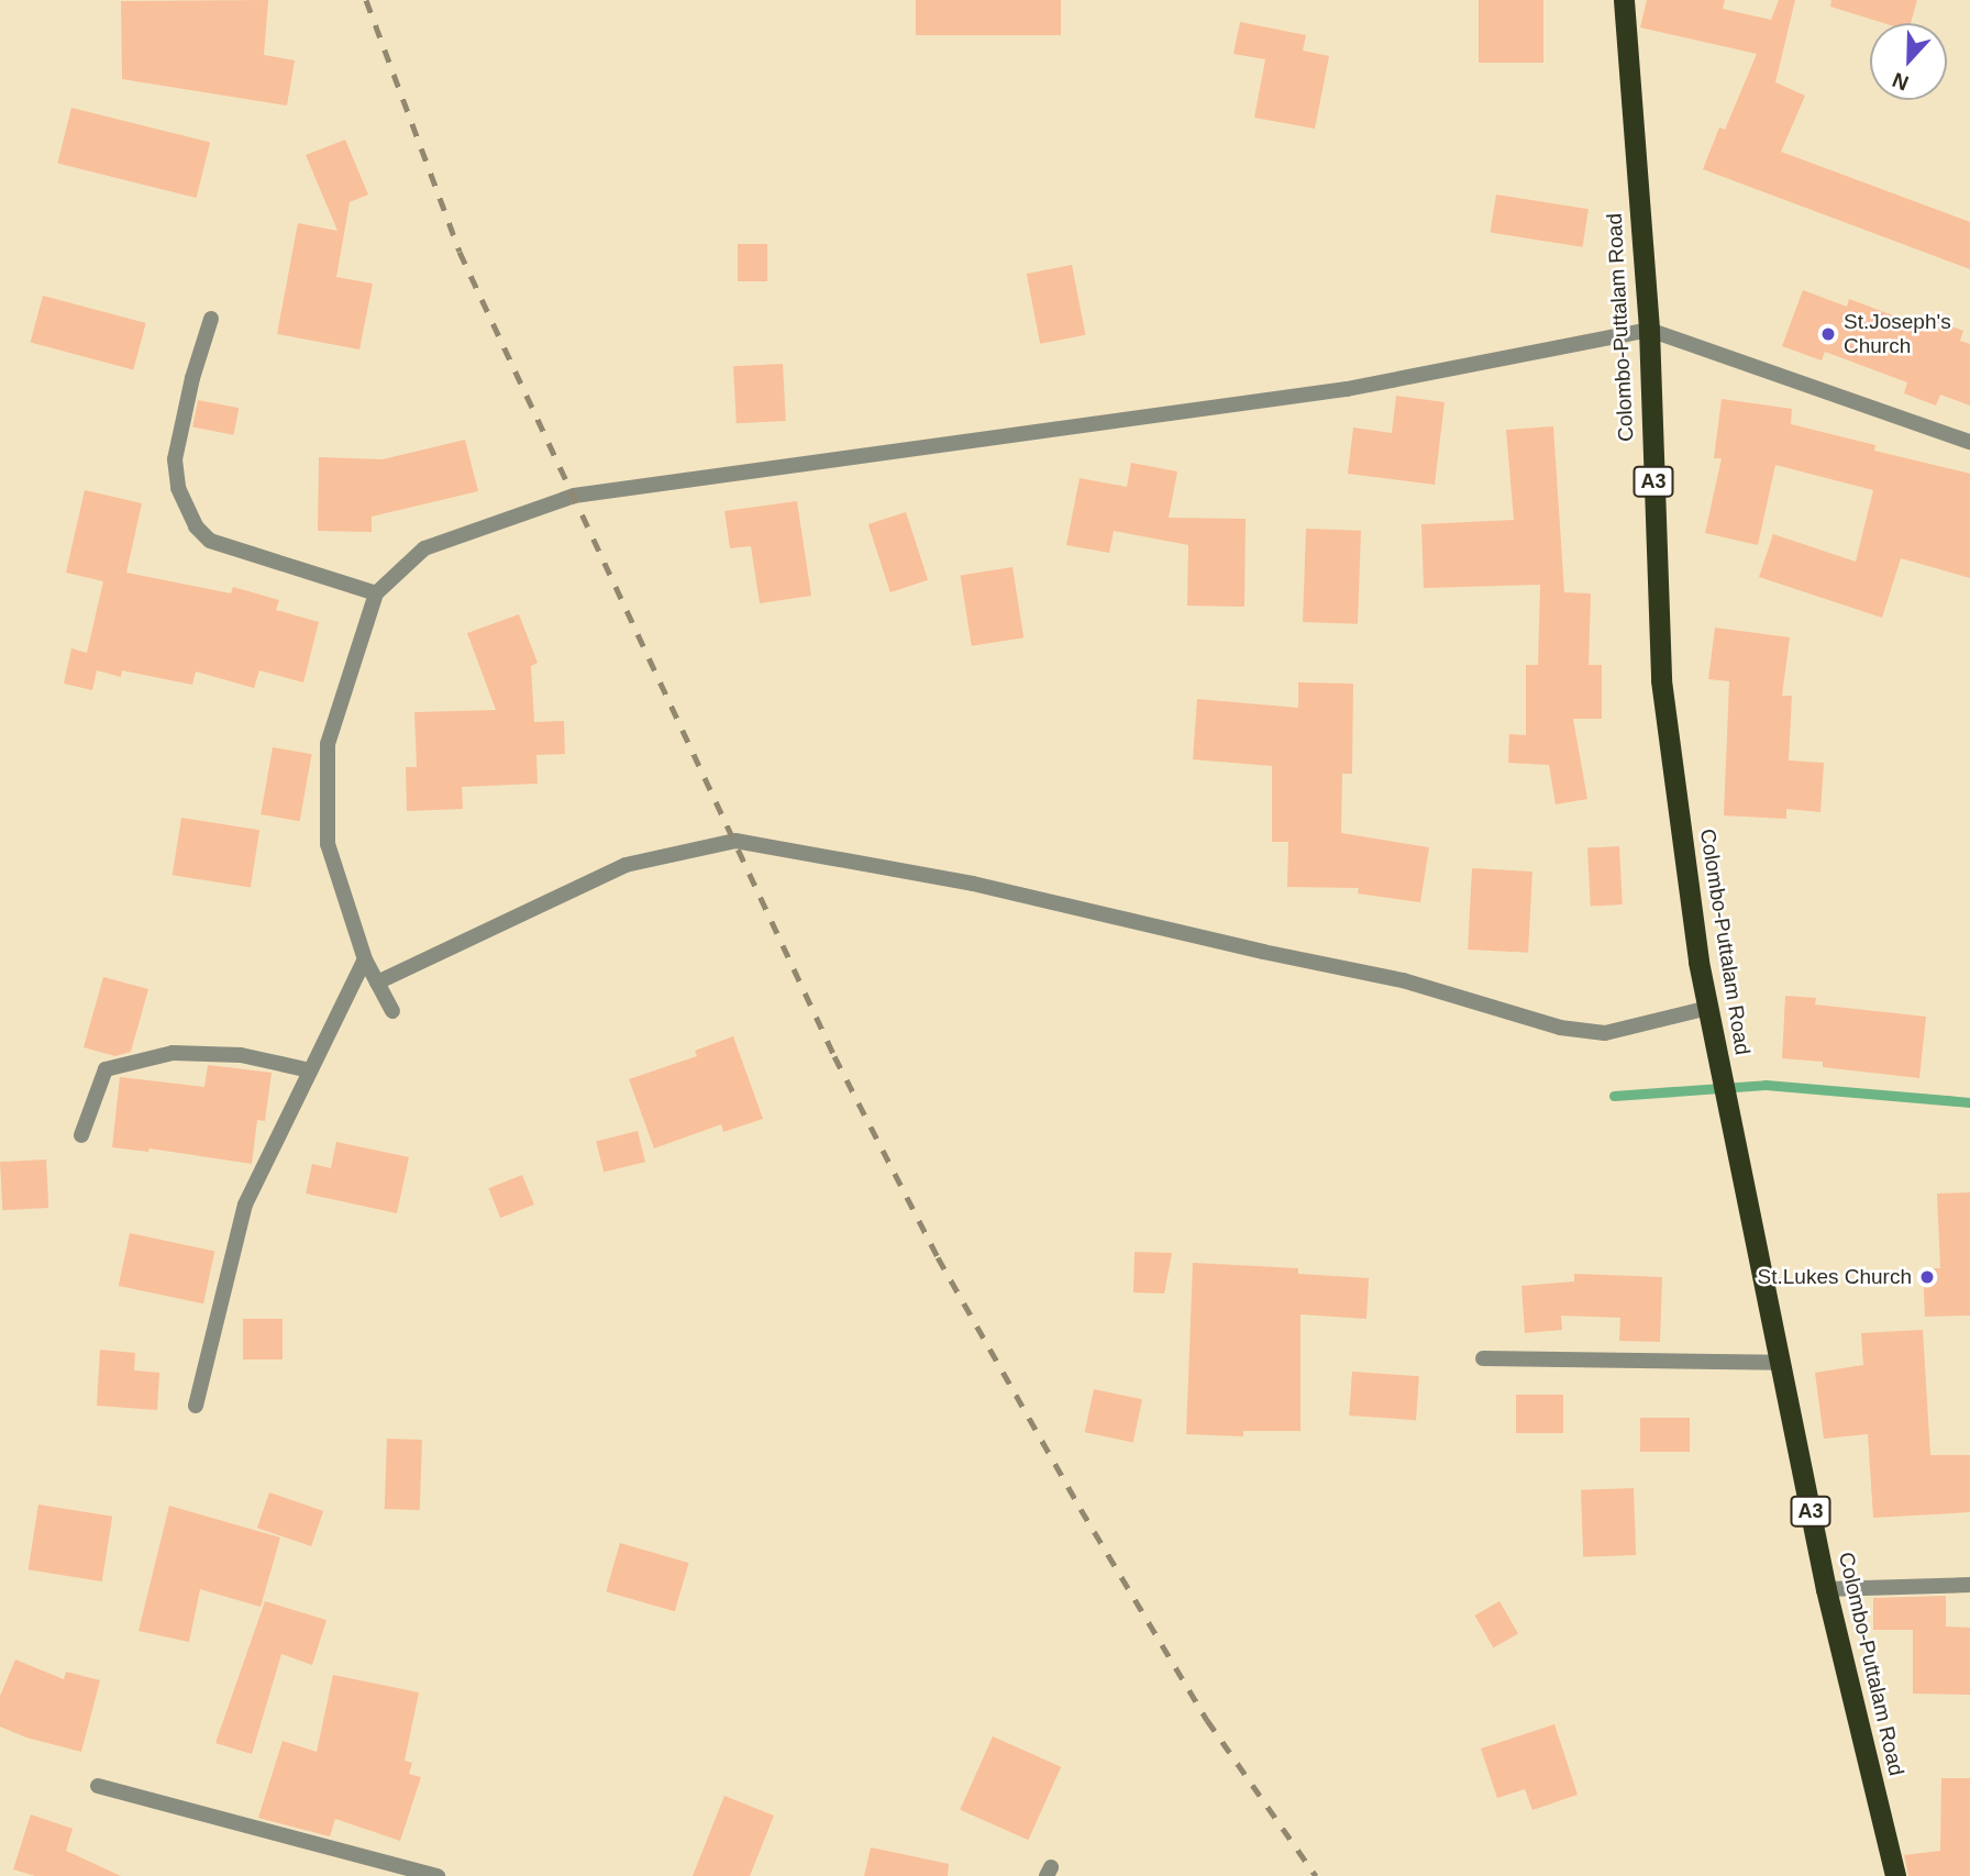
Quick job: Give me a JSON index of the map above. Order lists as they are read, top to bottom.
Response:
{
  "streets": {
    "highway": ["Colombo-Puttalam Road", "A3"]
  },
  "places": ["St.Joseph's Church", "St.Lukes Church"],
  "north": "bottom"
}
